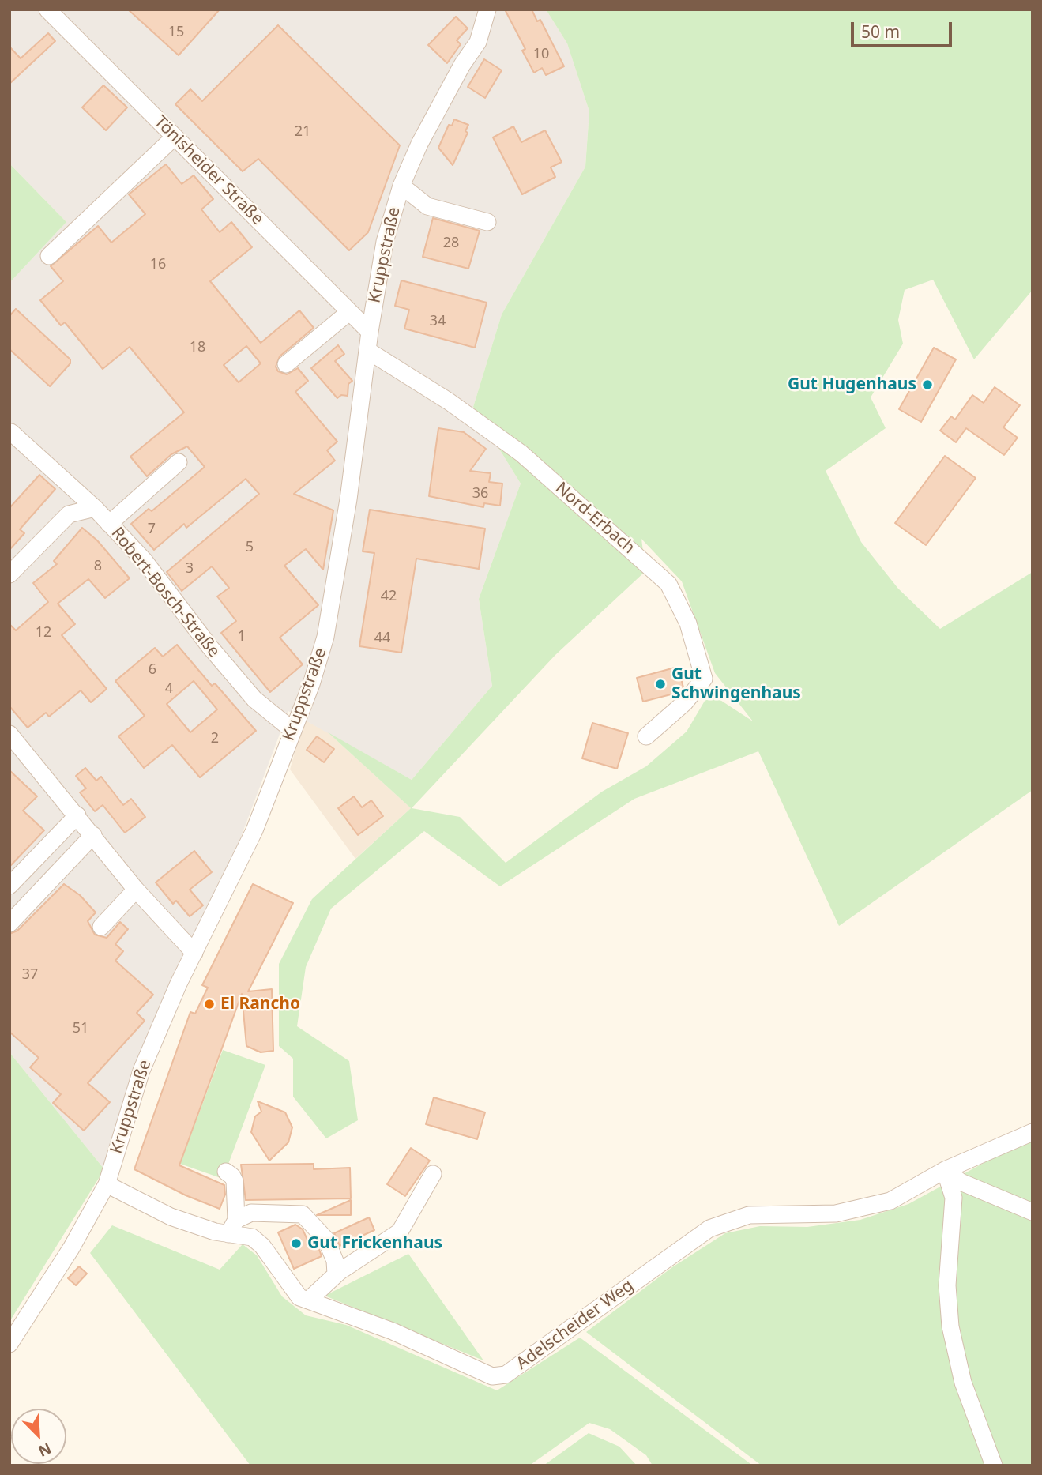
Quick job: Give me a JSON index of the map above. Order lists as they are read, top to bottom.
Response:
{
  "streets": {
    "street": [
      "Tönisheider Straße",
      "Kruppstraße",
      "Nord-Erbach",
      "Robert-Bosch-Straße",
      "Adelscheider Weg"
    ]
  },
  "crossings": [
    ["Tönisheider Straße", "Kruppstraße"],
    ["Kruppstraße", "Nord-Erbach"],
    ["Kruppstraße", "Robert-Bosch-Straße"],
    ["Kruppstraße", "Adelscheider Weg"]
  ],
  "places": [
    "Gut Hugenhaus",
    "Gut Schwingenhaus",
    "El Rancho",
    "Gut Frickenhaus"
  ],
  "house_numbers": [
    "15",
    "10",
    "21",
    "28",
    "16",
    "34",
    "18",
    "36",
    "7",
    "5",
    "8",
    "3",
    "42",
    "12",
    "1",
    "44",
    "6",
    "4",
    "2",
    "37",
    "51"
  ],
  "scale_bar": "50 m",
  "north": "bottom right"
}
